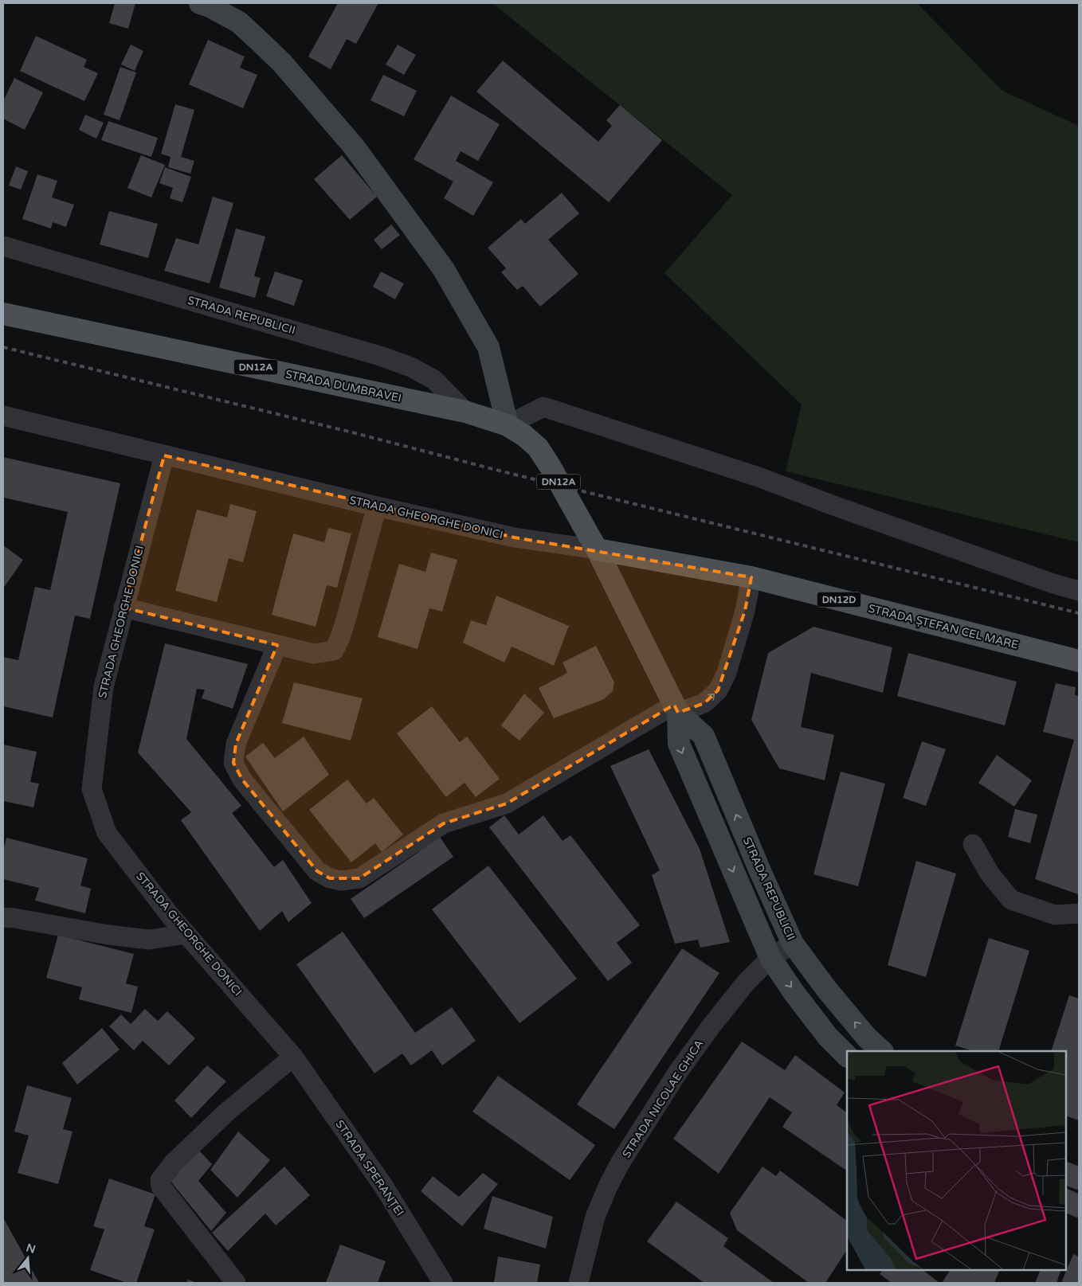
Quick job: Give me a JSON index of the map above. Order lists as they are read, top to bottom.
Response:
{
  "streets": {
    "main road": [
      "DN12A",
      "STRADA DUMBRAVEI",
      "DN12D",
      "STRADA ȘTEFAN CEL MARE"
    ],
    "street": [
      "STRADA REPUBLICII",
      "STRADA GHEORGHE DONICI",
      "STRADA NICOLAE GHICA",
      "STRADA SPERANȚEI"
    ]
  },
  "crossings": [
    ["STRADA REPUBLICII", "STRADA DUMBRAVEI"],
    ["STRADA REPUBLICII", "STRADA GHEORGHE DONICI"],
    ["STRADA REPUBLICII", "STRADA ȘTEFAN CEL MARE"],
    ["STRADA REPUBLICII", "STRADA NICOLAE GHICA"],
    ["STRADA DUMBRAVEI", "STRADA GHEORGHE DONICI"],
    ["STRADA DUMBRAVEI", "STRADA ȘTEFAN CEL MARE"],
    ["STRADA GHEORGHE DONICI", "STRADA ȘTEFAN CEL MARE"],
    ["STRADA GHEORGHE DONICI", "STRADA SPERANȚEI"]
  ],
  "north": "top"
}
